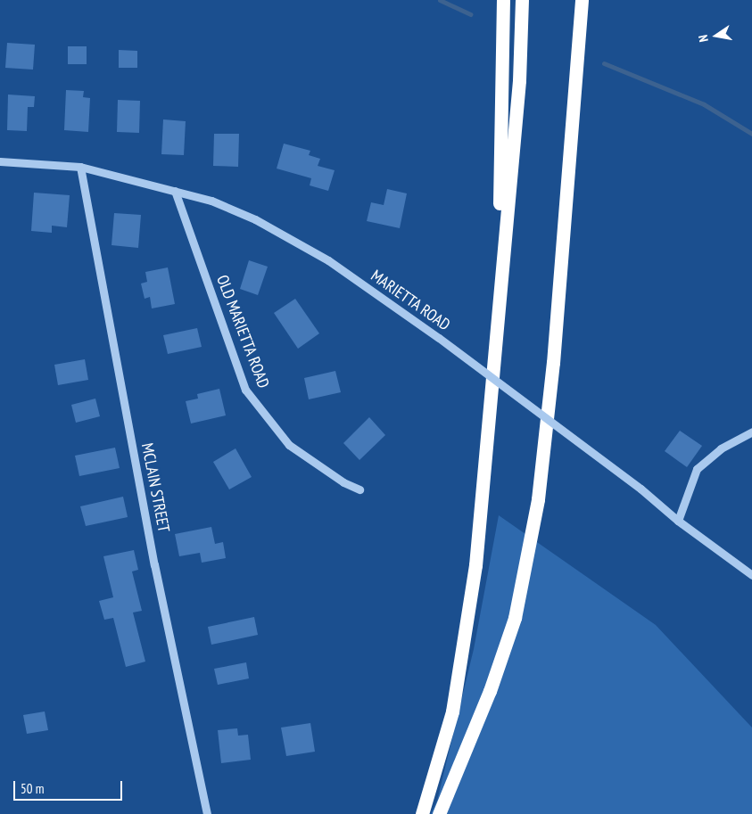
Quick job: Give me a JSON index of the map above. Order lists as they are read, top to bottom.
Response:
{
  "streets": {
    "street": ["MARIETTA ROAD", "OLD MARIETTA ROAD", "MCLAIN STREET"]
  },
  "crossings": [
    ["MARIETTA ROAD", "OLD MARIETTA ROAD"],
    ["MARIETTA ROAD", "MCLAIN STREET"]
  ],
  "scale_bar": "50 m",
  "north": "left"
}
